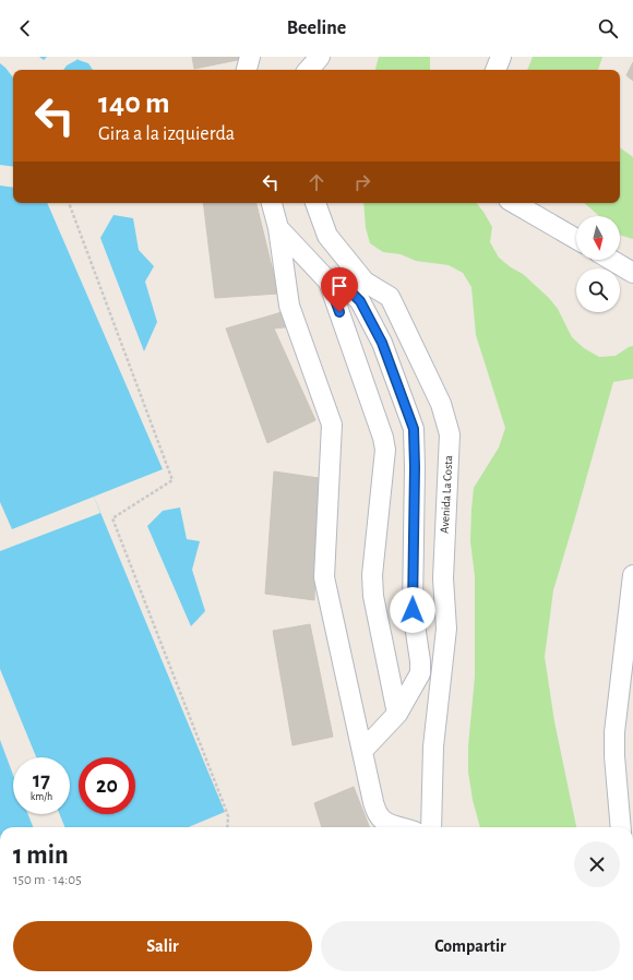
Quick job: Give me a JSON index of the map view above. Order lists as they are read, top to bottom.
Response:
{
  "streets": {
    "street": ["Avenida La Costa"]
  },
  "north": "bottom",
  "page": {
    "header": "Beeline",
    "turn": ["140 m", "Gira a la izquierda"],
    "speed": "17 km/h",
    "limit": "20",
    "heading": ["1 min", "150 m · 14:05"],
    "buttons": ["Salir", "Compartir"]
  }
}
